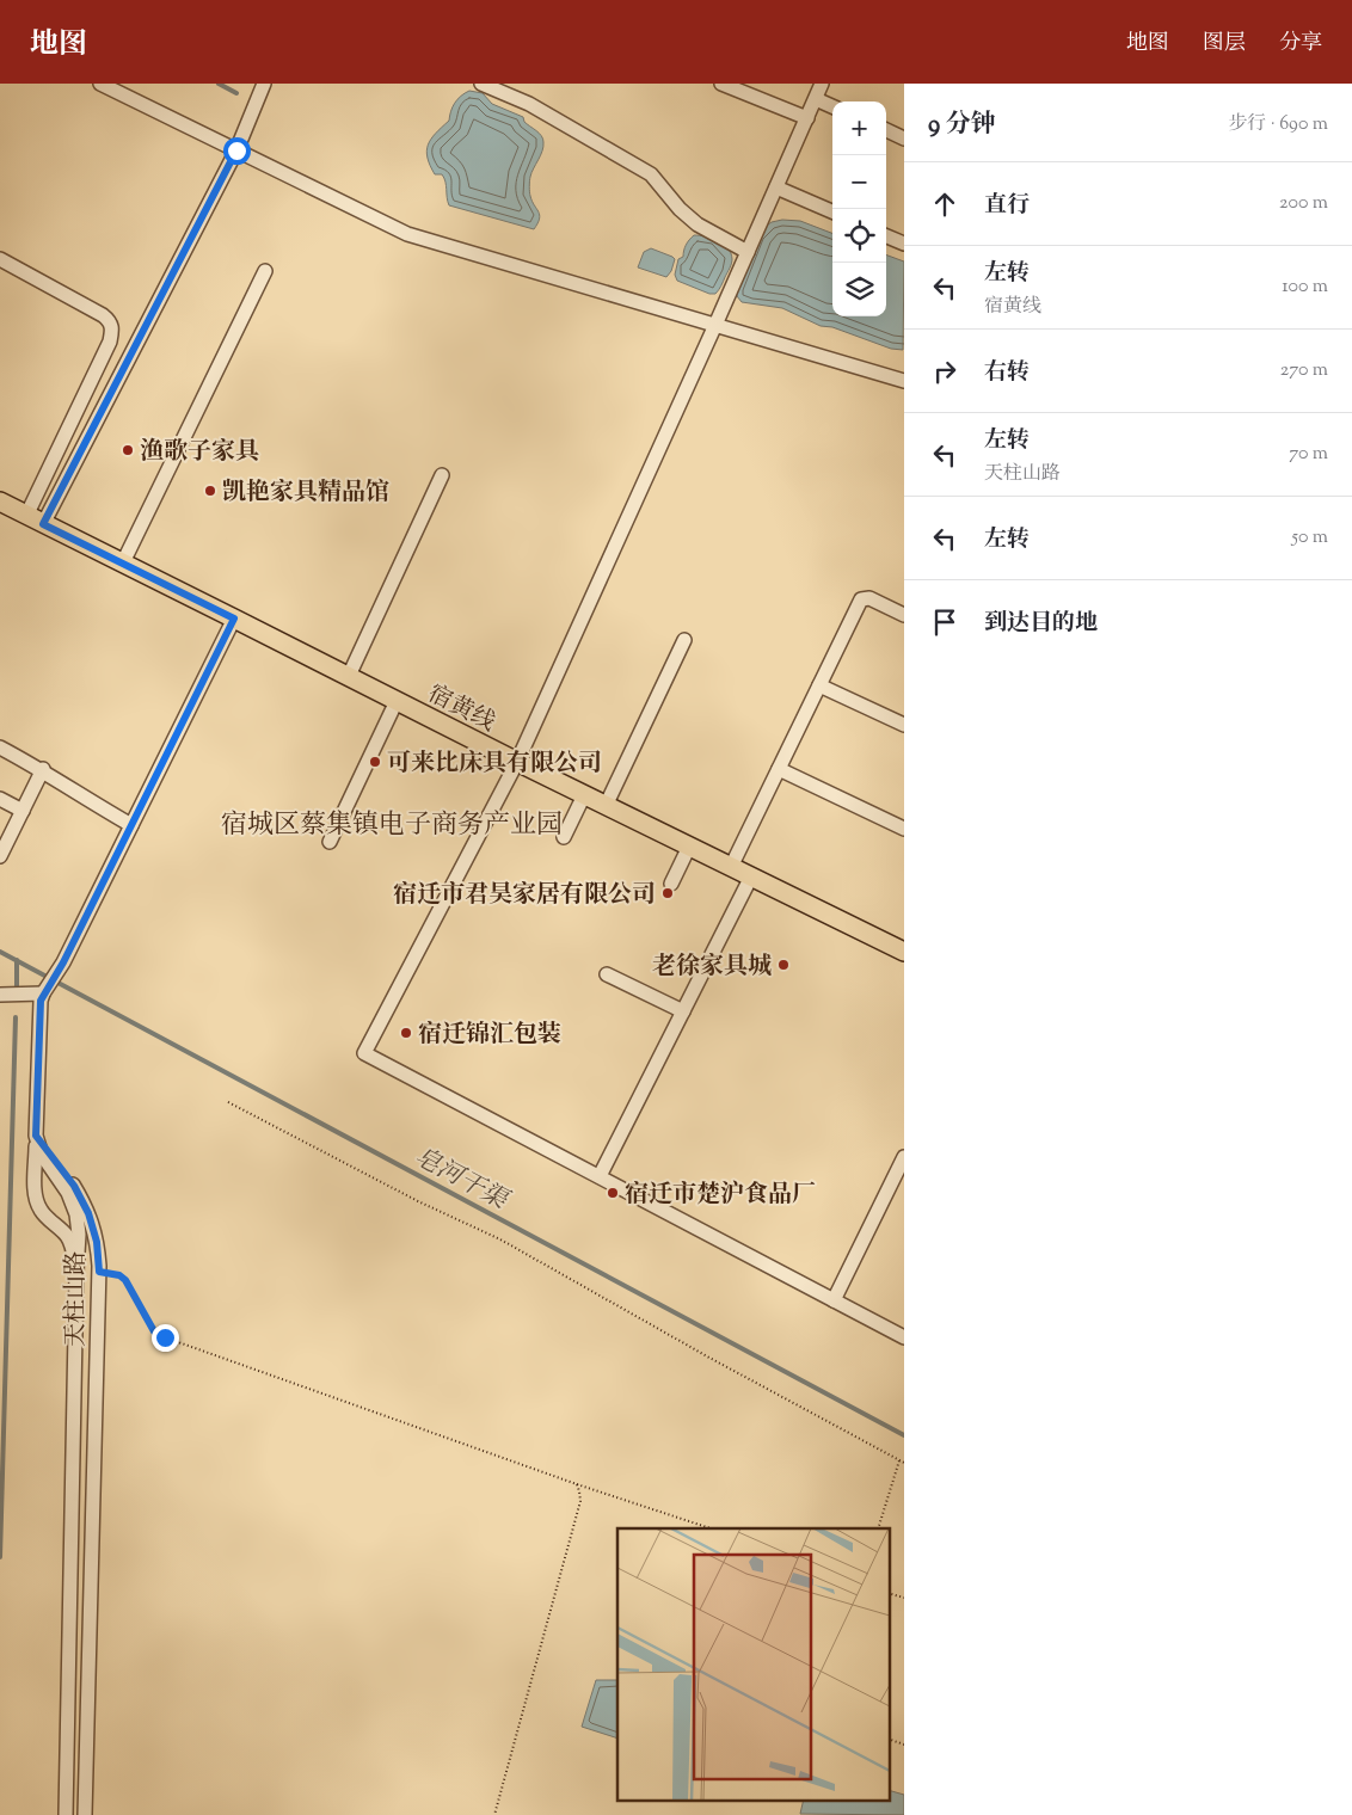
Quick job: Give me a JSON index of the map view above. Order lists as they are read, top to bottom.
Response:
{
  "streets": {
    "main road": ["宿黄线"],
    "street": ["天柱山路"]
  },
  "districts": ["宿城区蔡集镇电子商务产业园"],
  "water": ["皂河干渠"],
  "places": [
    "渔歌子家具",
    "凯艳家具精品馆",
    "可来比床具有限公司",
    "宿迁市君昊家居有限公司",
    "老徐家具城",
    "宿迁锦汇包装",
    "宿迁市楚沪食品厂"
  ],
  "page": {
    "header": "地图",
    "nav": ["地图", "图层", "分享"],
    "heading": ["9 分钟", "步行 · 690 m"],
    "map_buttons": ["+", "−"],
    "list": [
      ["直行", "200 m"],
      ["左转", "宿黄线", "100 m"],
      ["右转", "270 m"],
      ["左转", "天柱山路", "70 m"],
      ["左转", "50 m"],
      "到达目的地"
    ]
  }
}
